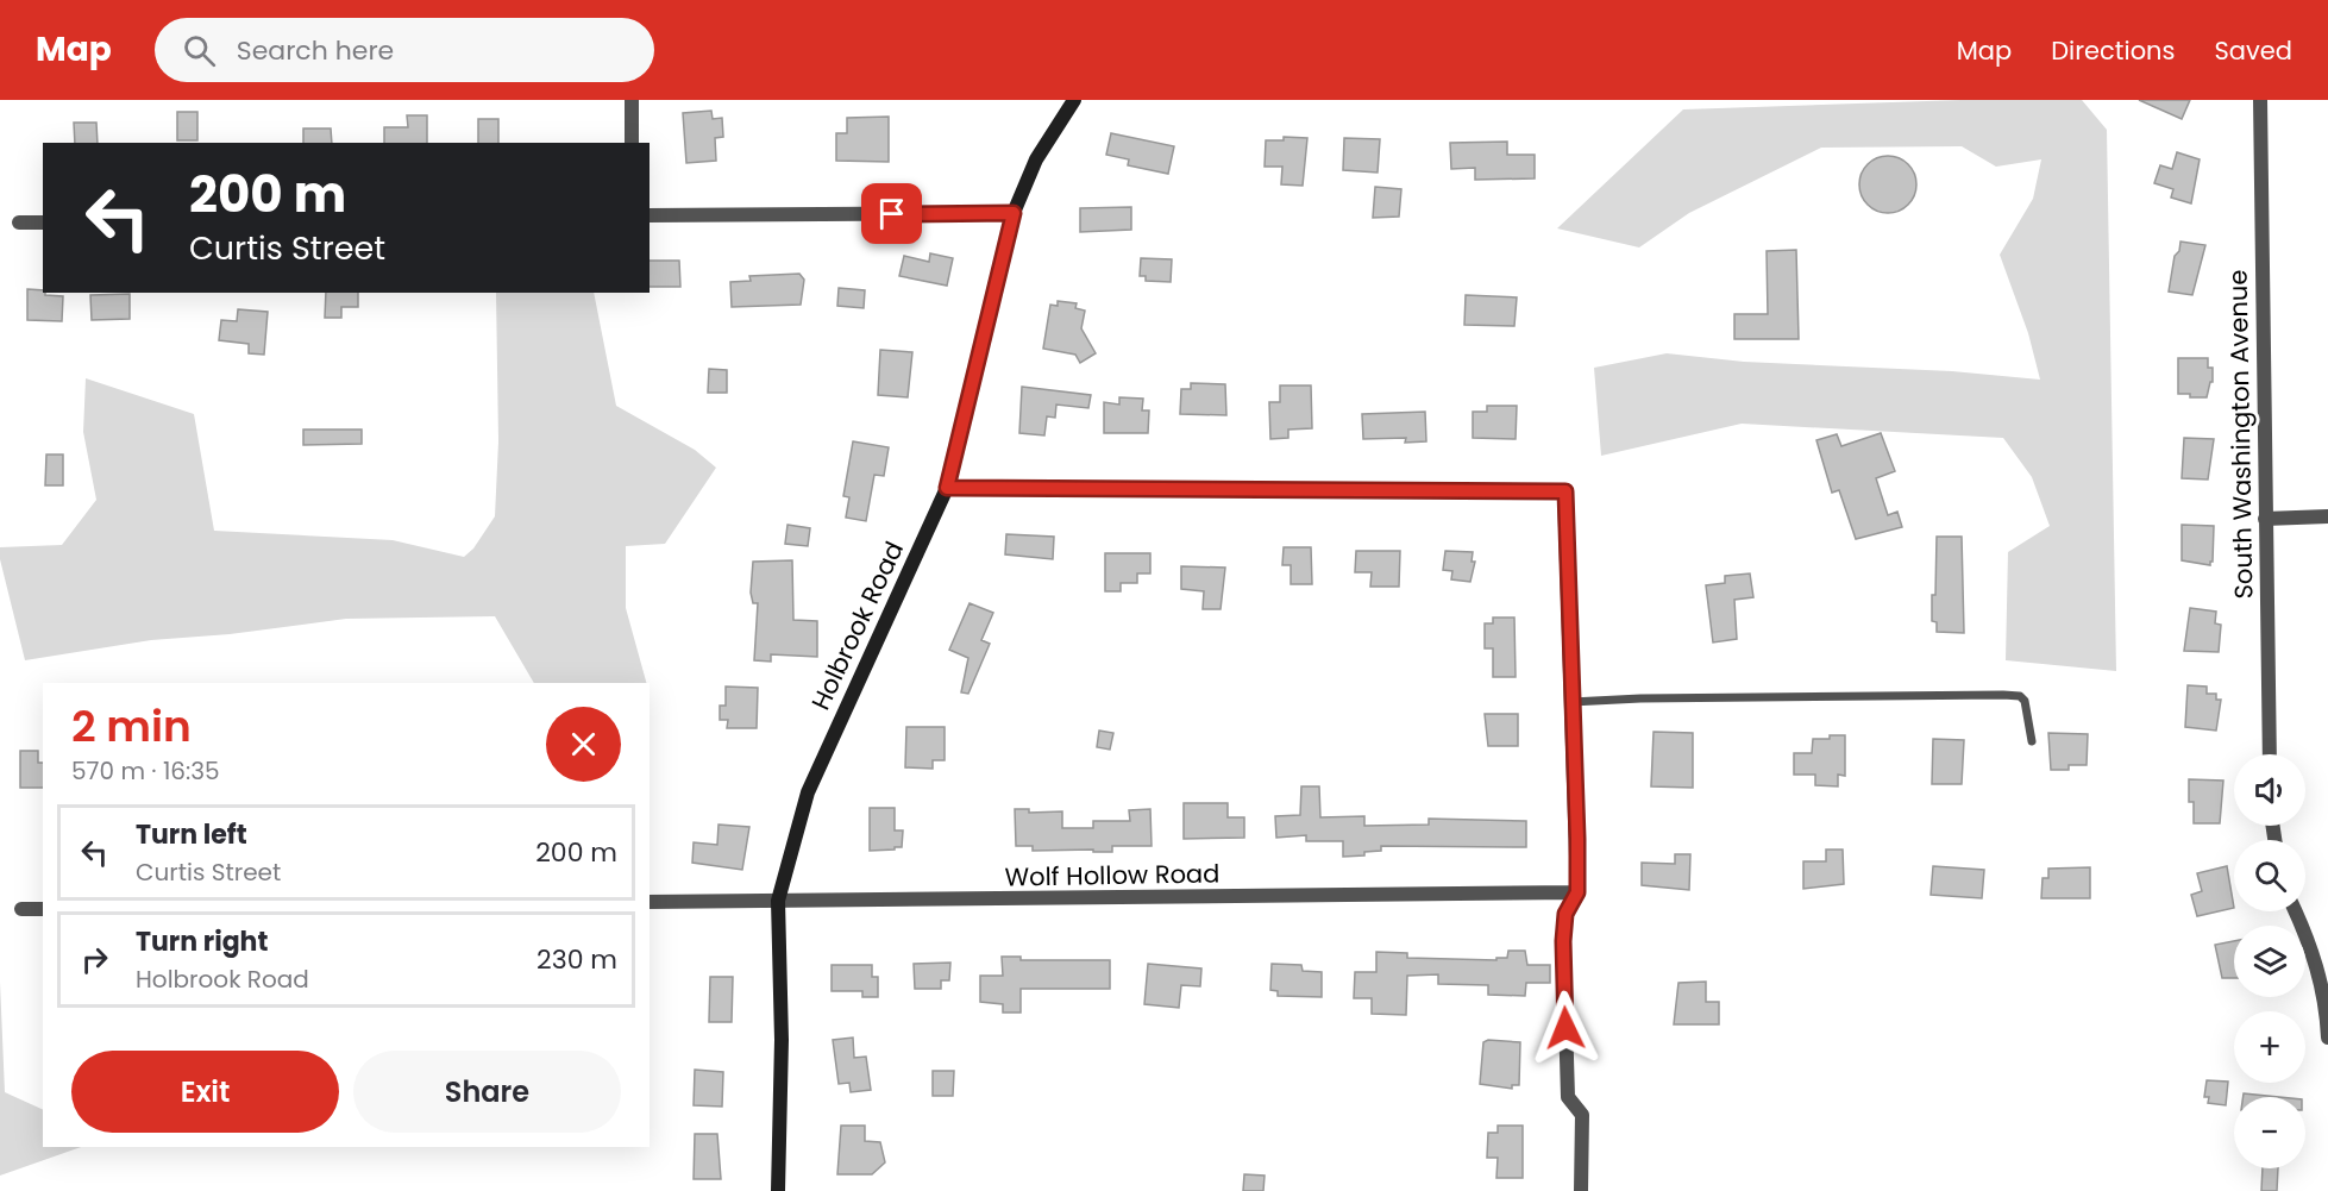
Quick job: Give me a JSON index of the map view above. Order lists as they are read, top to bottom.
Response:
{
  "streets": {
    "street": ["South Washington Avenue", "Holbrook Road", "Wolf Hollow Road"]
  },
  "crossings": [
    ["Holbrook Road", "Wolf Hollow Road"]
  ],
  "page": {
    "header": "Map",
    "search": "Search here",
    "nav": ["Map", "Directions", "Saved"],
    "turn": ["200 m", "Curtis Street"],
    "heading": ["2 min", "570 m · 16:35"],
    "map_buttons": ["+", "−"],
    "list": [
      {
        "name": "Turn left",
        "note": "Curtis Street",
        "value": "200 m"
      },
      {
        "name": "Turn right",
        "note": "Holbrook Road",
        "value": "230 m"
      }
    ],
    "buttons": ["Exit", "Share"]
  }
}
